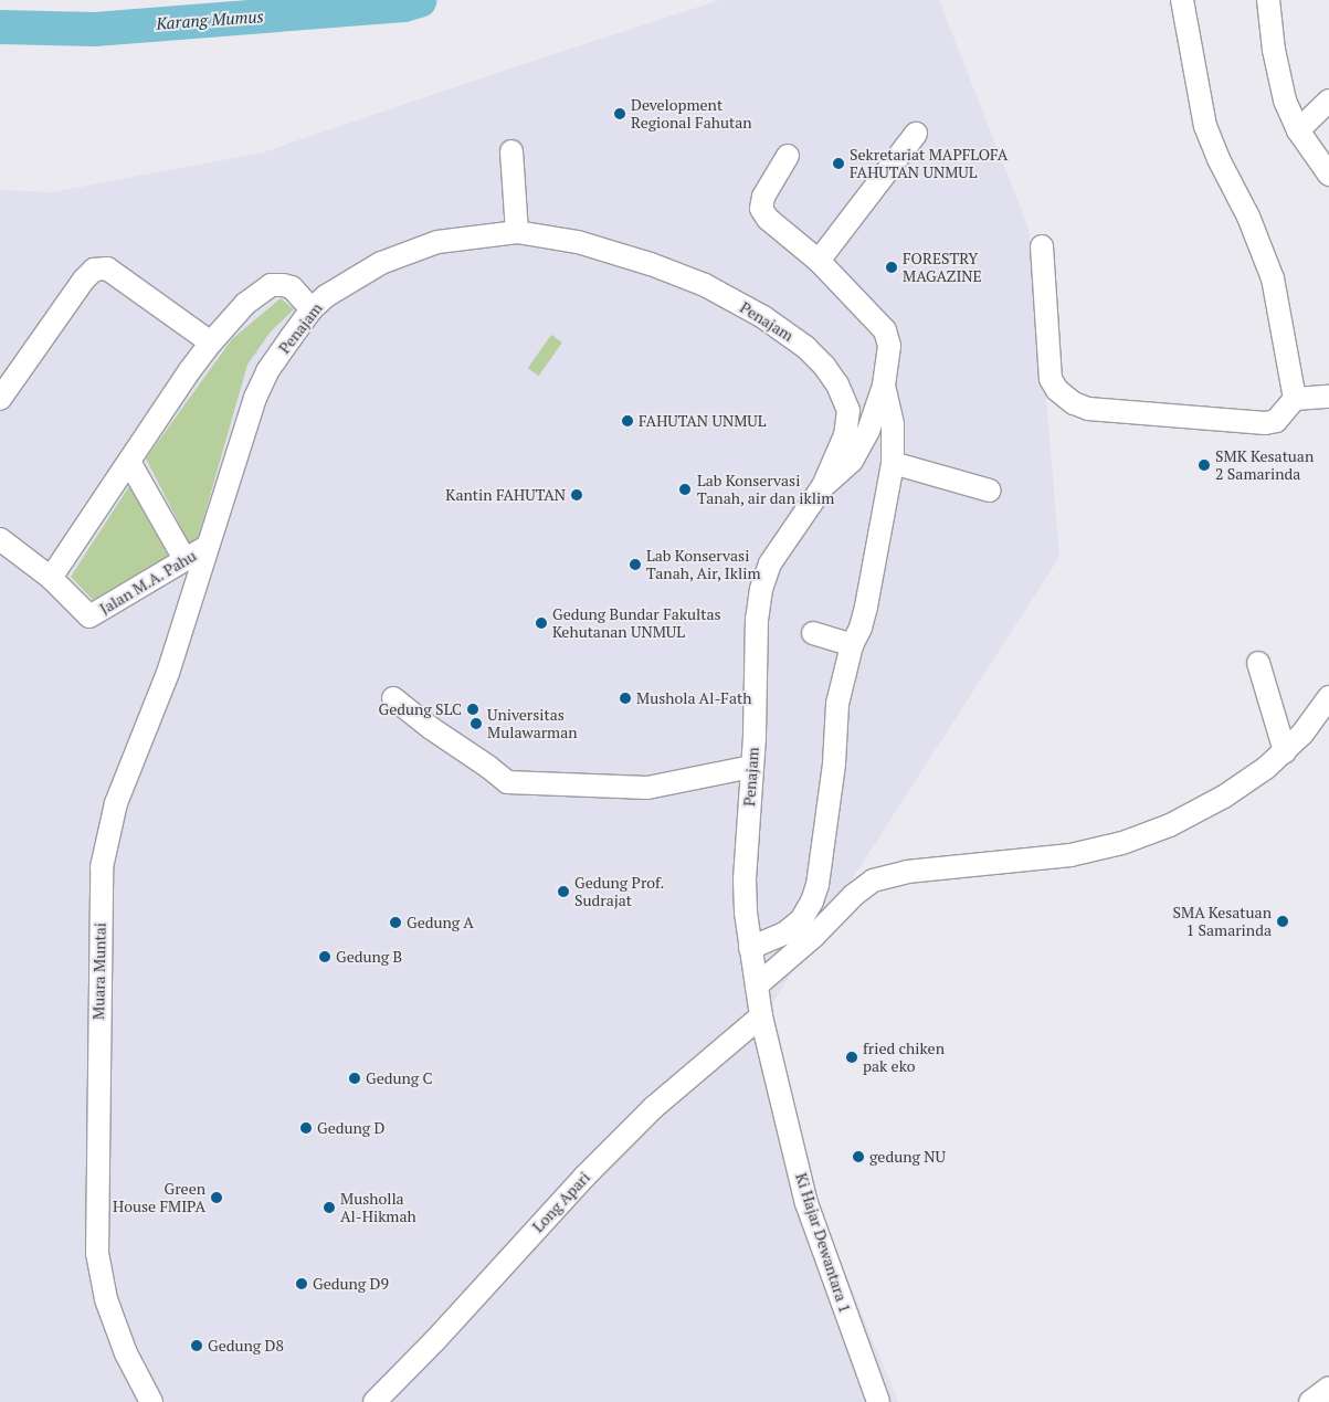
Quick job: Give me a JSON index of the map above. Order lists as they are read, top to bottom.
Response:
{
  "streets": {
    "street": [
      "Penajam",
      "Jalan M.A. Pahu",
      "Muara Muntai",
      "Long Apari",
      "Ki Hajar Dewantara 1"
    ]
  },
  "crossings": [
    ["Penajam", "Jalan M.A. Pahu"],
    ["Penajam", "Muara Muntai"],
    ["Penajam", "Long Apari"],
    ["Penajam", "Ki Hajar Dewantara 1"],
    ["Jalan M.A. Pahu", "Muara Muntai"],
    ["Long Apari", "Ki Hajar Dewantara 1"]
  ],
  "water": ["Karang Mumus"],
  "places": [
    "Development Regional Fahutan",
    "Sekretariat MAPFLOFA FAHUTAN UNMUL",
    "FORESTRY MAGAZINE",
    "FAHUTAN UNMUL",
    "SMK Kesatuan 2 Samarinda",
    "Lab Konservasi Tanah, air dan iklim",
    "Kantin FAHUTAN",
    "Lab Konservasi Tanah, Air, Iklim",
    "Gedung Bundar Fakultas Kehutanan UNMUL",
    "Mushola Al-Fath",
    "Gedung SLC",
    "Universitas Mulawarman",
    "Gedung Prof. Sudrajat",
    "SMA Kesatuan 1 Samarinda",
    "Gedung A",
    "Gedung B",
    "fried chiken pak eko",
    "Gedung C",
    "Gedung D",
    "gedung NU",
    "Green House FMIPA",
    "Musholla Al-Hikmah",
    "Gedung D9",
    "Gedung D8"
  ]
}
